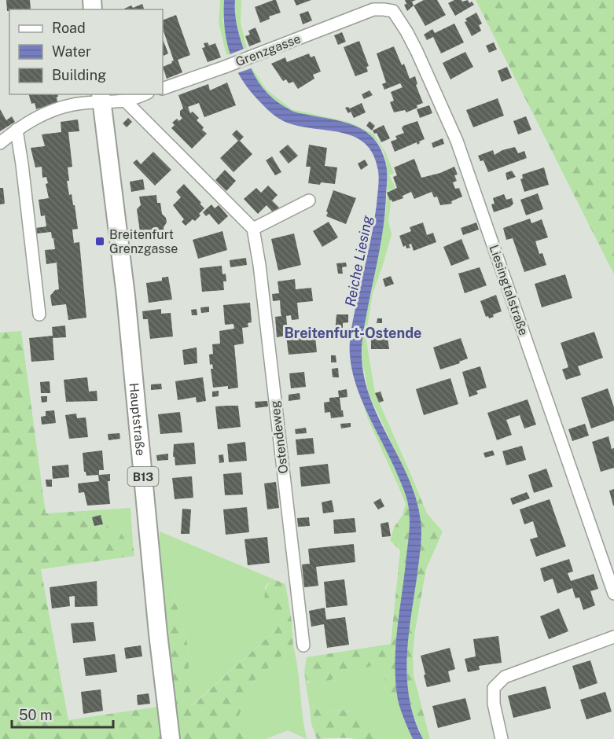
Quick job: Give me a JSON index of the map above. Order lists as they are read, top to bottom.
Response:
{
  "streets": {
    "main road": ["Hauptstraße", "B13"],
    "street": ["Grenzgasse", "Liesingtalstraße", "Ostendeweg"]
  },
  "crossings": [
    ["Grenzgasse", "Liesingtalstraße"]
  ],
  "districts": ["Breitenfurt-Ostende"],
  "water": ["Reiche Liesing"],
  "places": {
    "transit": ["Breitenfurt Grenzgasse"]
  },
  "legend": ["Road", "Water", "Building"],
  "scale_bar": "50 m"
}
